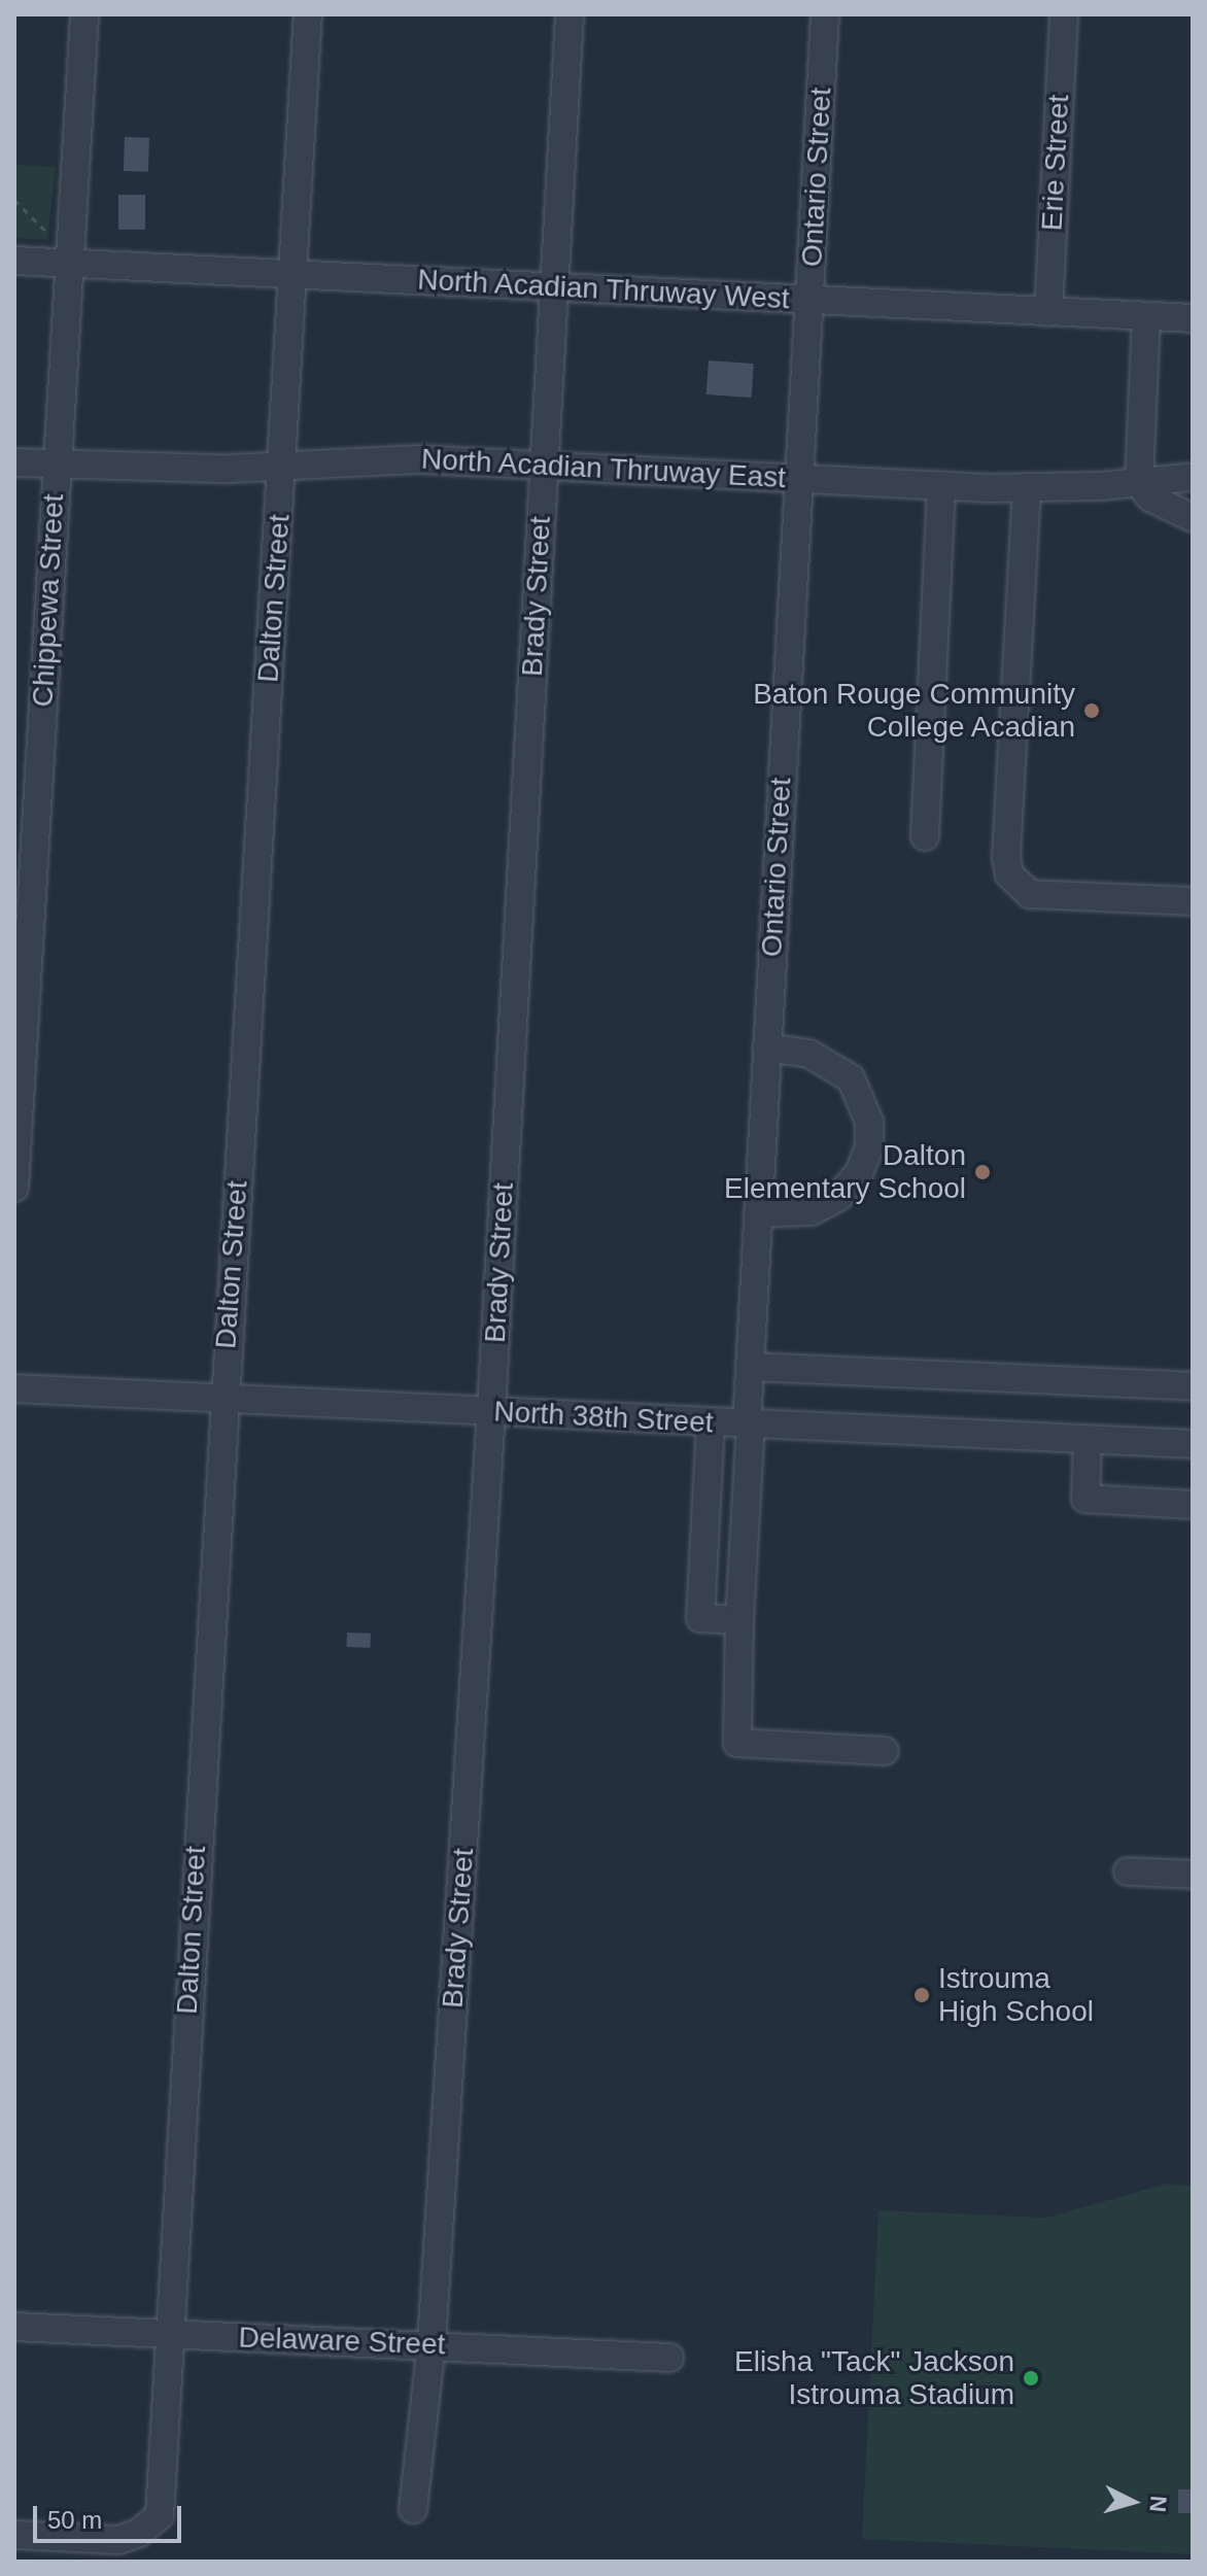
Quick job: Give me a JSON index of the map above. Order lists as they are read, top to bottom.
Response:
{
  "streets": {
    "street": [
      "Erie Street",
      "Ontario Street",
      "North Acadian Thruway West",
      "North Acadian Thruway East",
      "Brady Street",
      "Dalton Street",
      "Chippewa Street",
      "North 38th Street",
      "Delaware Street"
    ]
  },
  "crossings": [
    ["Erie Street", "North Acadian Thruway West"],
    ["Ontario Street", "North Acadian Thruway West"],
    ["Ontario Street", "North Acadian Thruway East"],
    ["Ontario Street", "North 38th Street"],
    ["North Acadian Thruway West", "Brady Street"],
    ["North Acadian Thruway West", "Dalton Street"],
    ["North Acadian Thruway West", "Chippewa Street"],
    ["North Acadian Thruway East", "Brady Street"],
    ["North Acadian Thruway East", "Dalton Street"],
    ["North Acadian Thruway East", "Chippewa Street"],
    ["Brady Street", "North 38th Street"],
    ["Brady Street", "Delaware Street"],
    ["Dalton Street", "North 38th Street"],
    ["Dalton Street", "Delaware Street"]
  ],
  "places": [
    "Baton Rouge Community College Acadian",
    "Dalton Elementary School",
    "Istrouma High School",
    "Elisha \"Tack\" Jackson Istrouma Stadium"
  ],
  "scale_bar": "50 m",
  "north": "right"
}
